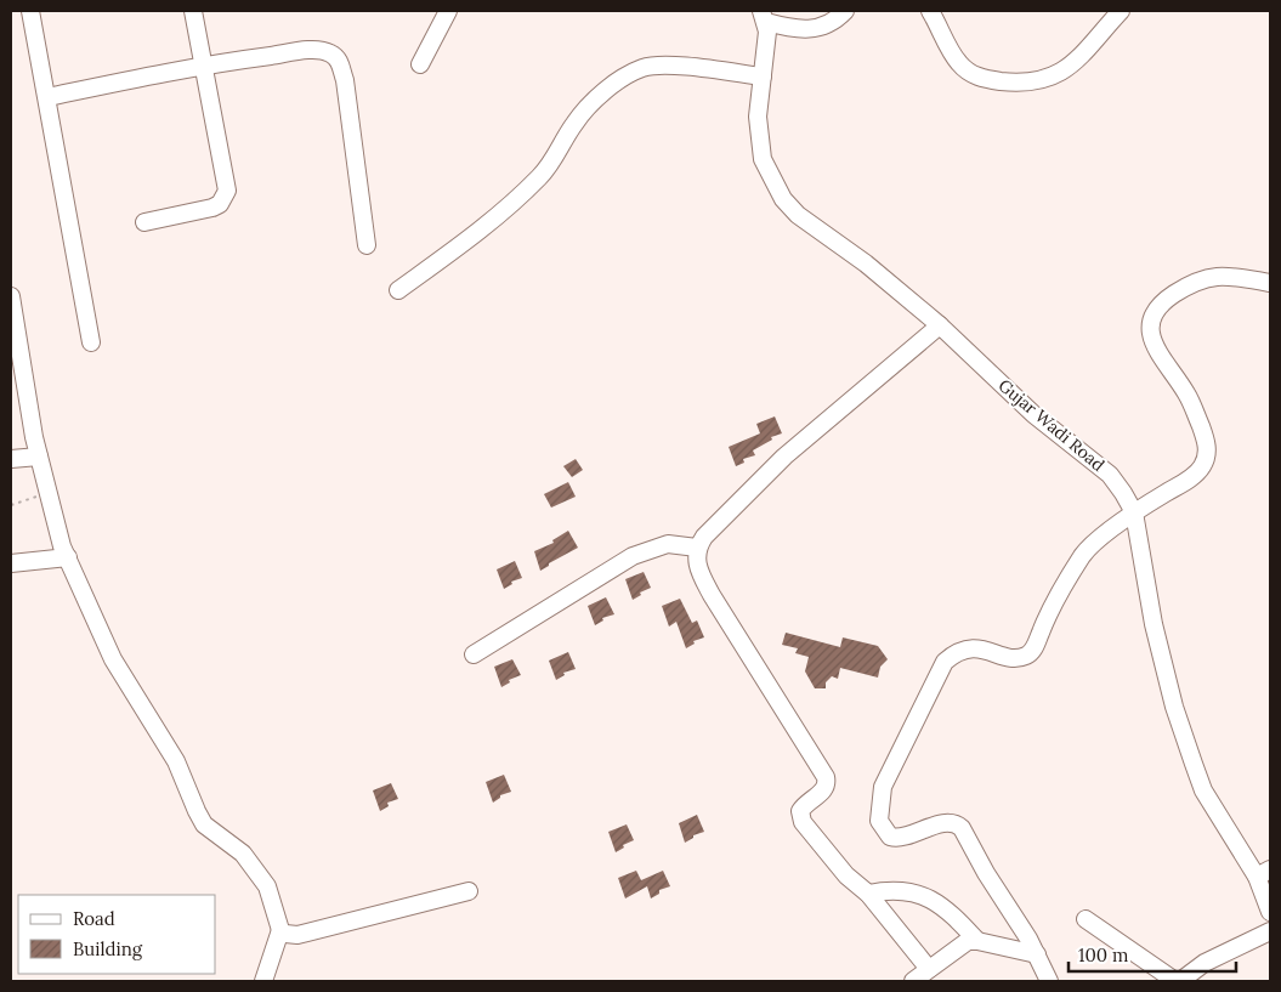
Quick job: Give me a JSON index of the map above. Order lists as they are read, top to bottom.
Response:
{
  "streets": {
    "street": ["Gujar Wadi Road"]
  },
  "legend": ["Road", "Building"],
  "scale_bar": "100 m"
}
